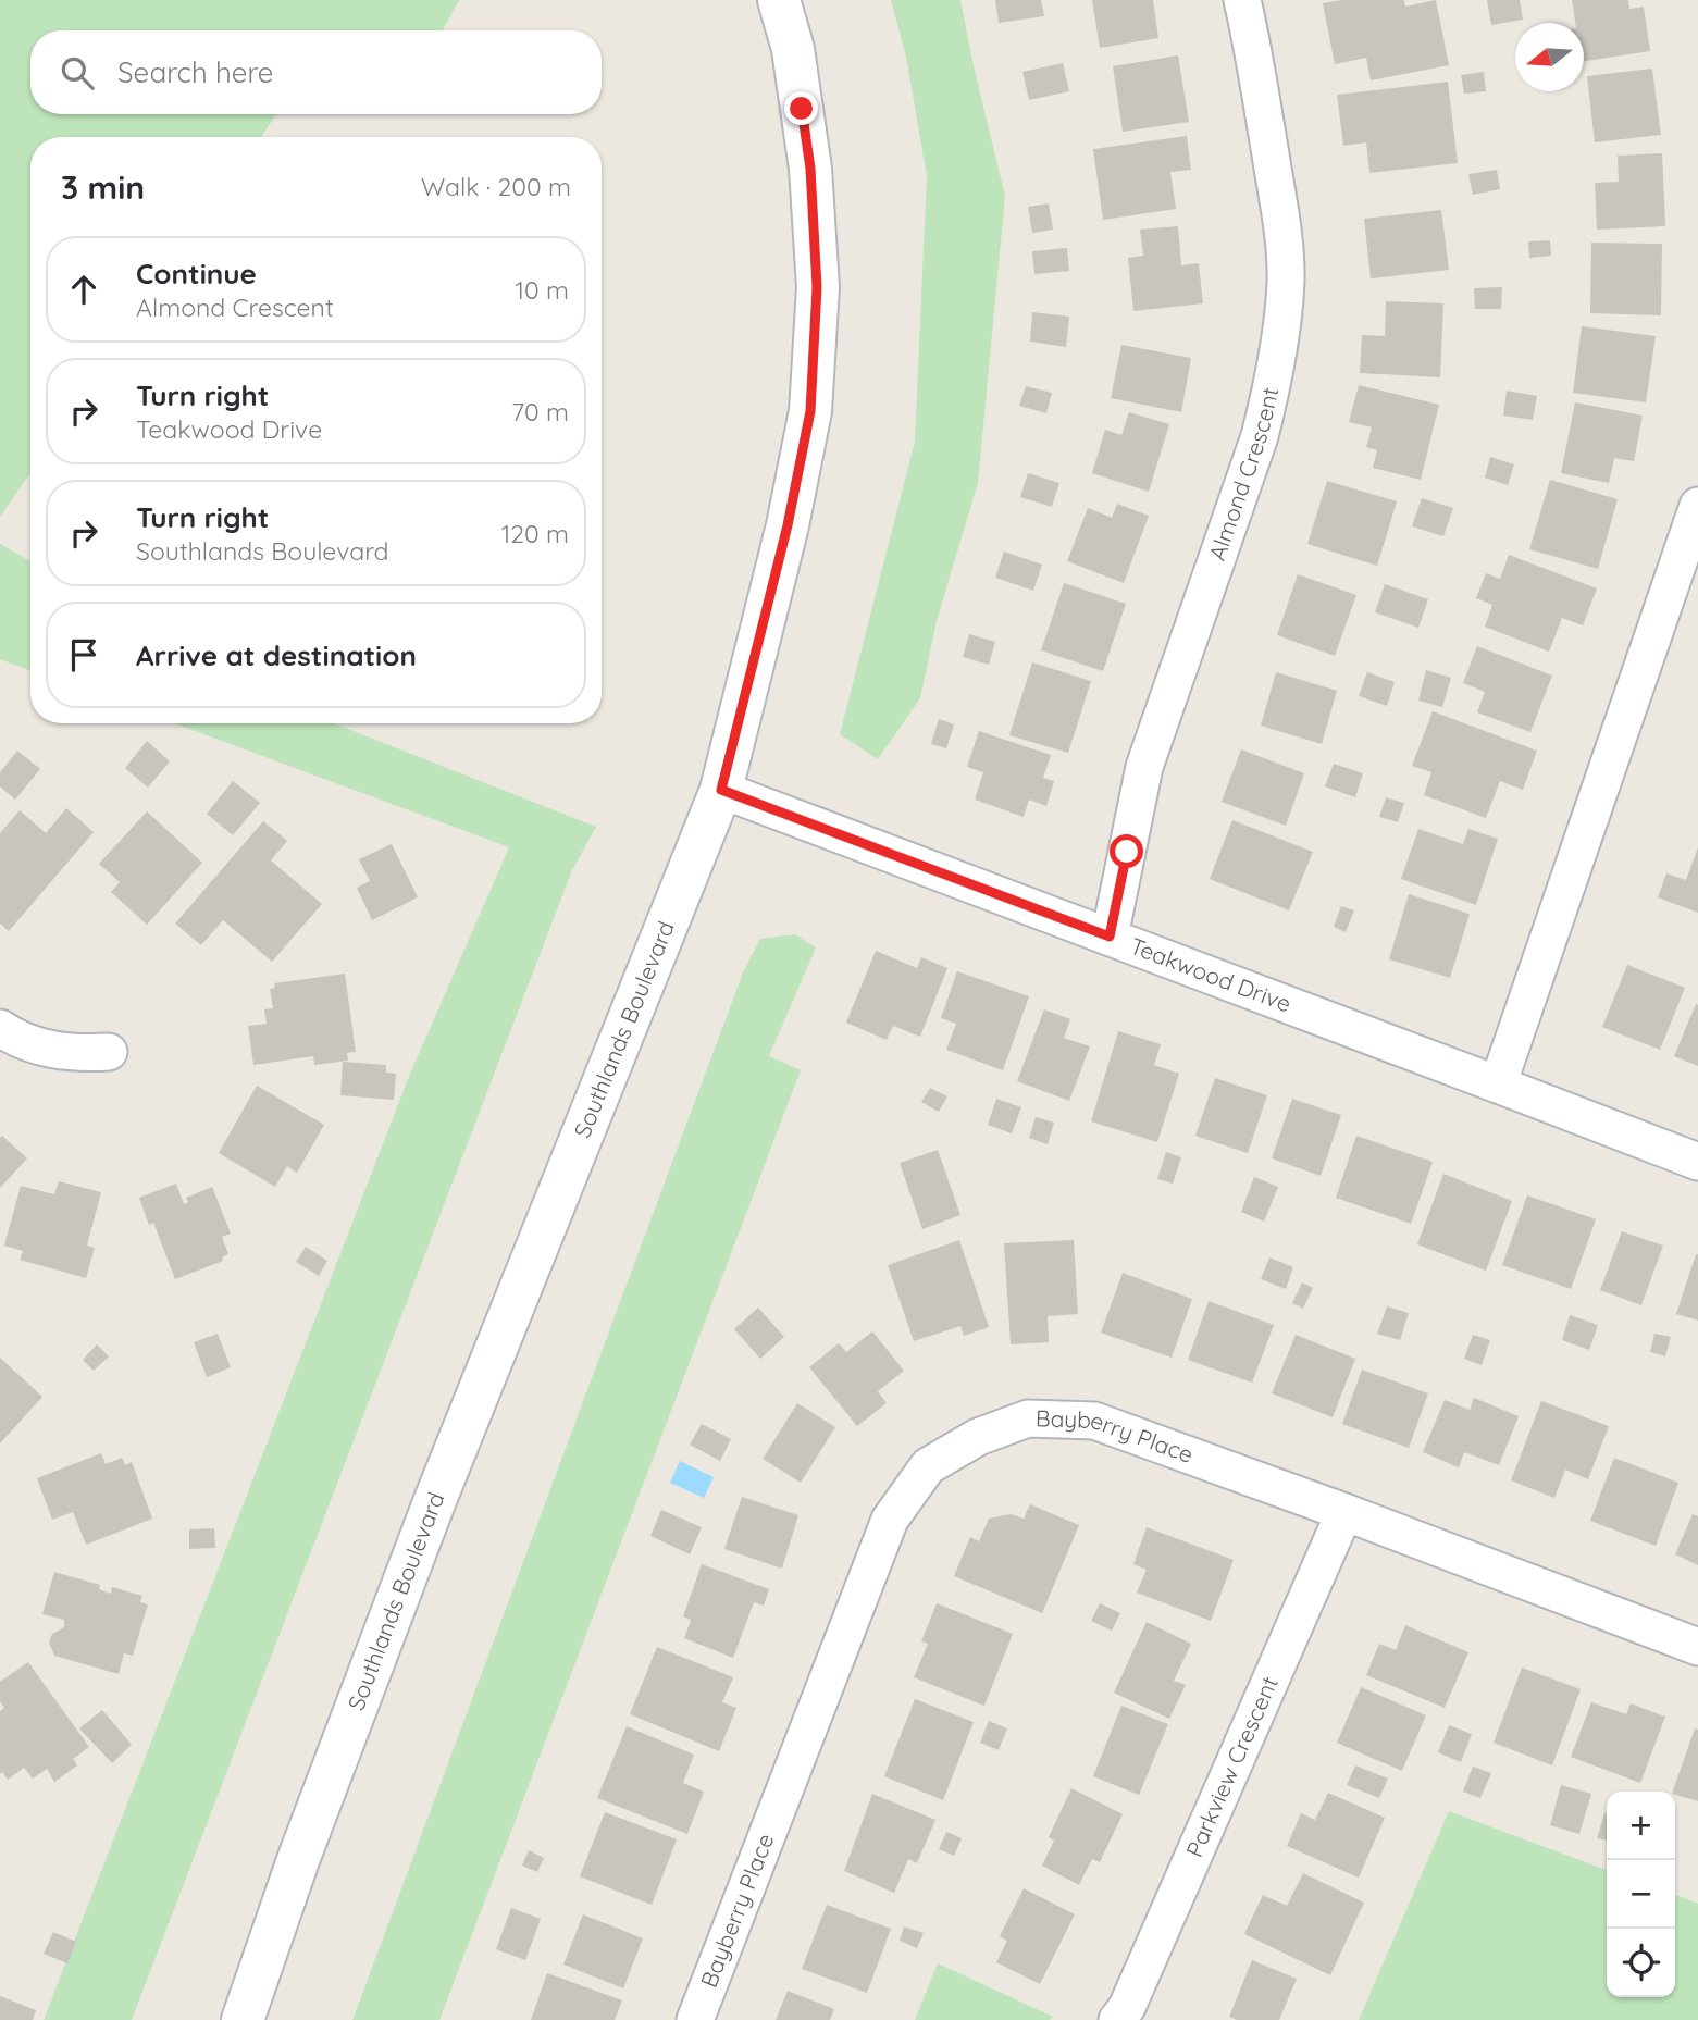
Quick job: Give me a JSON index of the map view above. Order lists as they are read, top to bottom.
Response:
{
  "streets": {
    "main road": ["Southlands Boulevard"],
    "street": [
      "Almond Crescent",
      "Teakwood Drive",
      "Bayberry Place",
      "Parkview Crescent"
    ]
  },
  "crossings": [
    ["Almond Crescent", "Teakwood Drive"],
    ["Teakwood Drive", "Southlands Boulevard"],
    ["Bayberry Place", "Parkview Crescent"]
  ],
  "north": "left",
  "page": {
    "search": "Search here",
    "heading": ["3 min", "Walk · 200 m"],
    "list": [
      ["Continue", "Almond Crescent", "10 m"],
      ["Turn right", "Teakwood Drive", "70 m"],
      ["Turn right", "Southlands Boulevard", "120 m"],
      "Arrive at destination"
    ],
    "map_buttons": ["+", "−"]
  }
}
